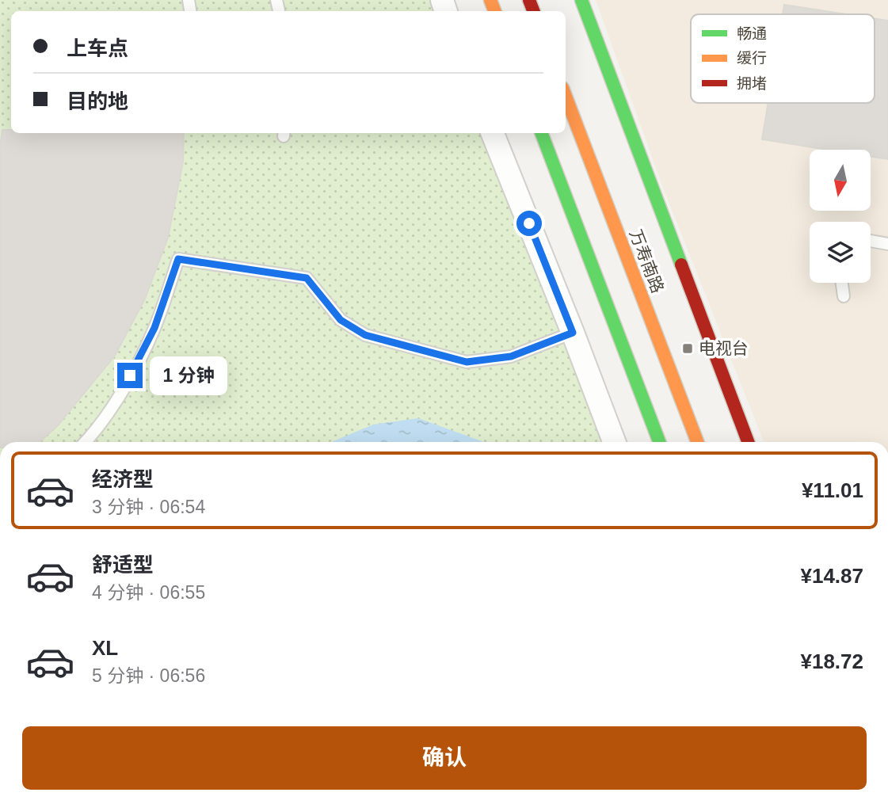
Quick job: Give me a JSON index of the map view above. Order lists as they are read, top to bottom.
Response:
{
  "streets": {
    "main road": ["万寿南路"]
  },
  "places": {
    "transit": ["电视台"]
  },
  "legend": ["畅通", "缓行", "拥堵"],
  "north": "bottom",
  "page": {
    "banner": ["上车点", "目的地"],
    "bubble": "1 分钟",
    "list": [
      {
        "name": "经济型",
        "note": "3 分钟 · 06:54",
        "value": "¥11.01"
      },
      {
        "name": "舒适型",
        "note": "4 分钟 · 06:55",
        "value": "¥14.87"
      },
      {
        "name": "XL",
        "note": "5 分钟 · 06:56",
        "value": "¥18.72"
      }
    ],
    "buttons": "确认"
  }
}
